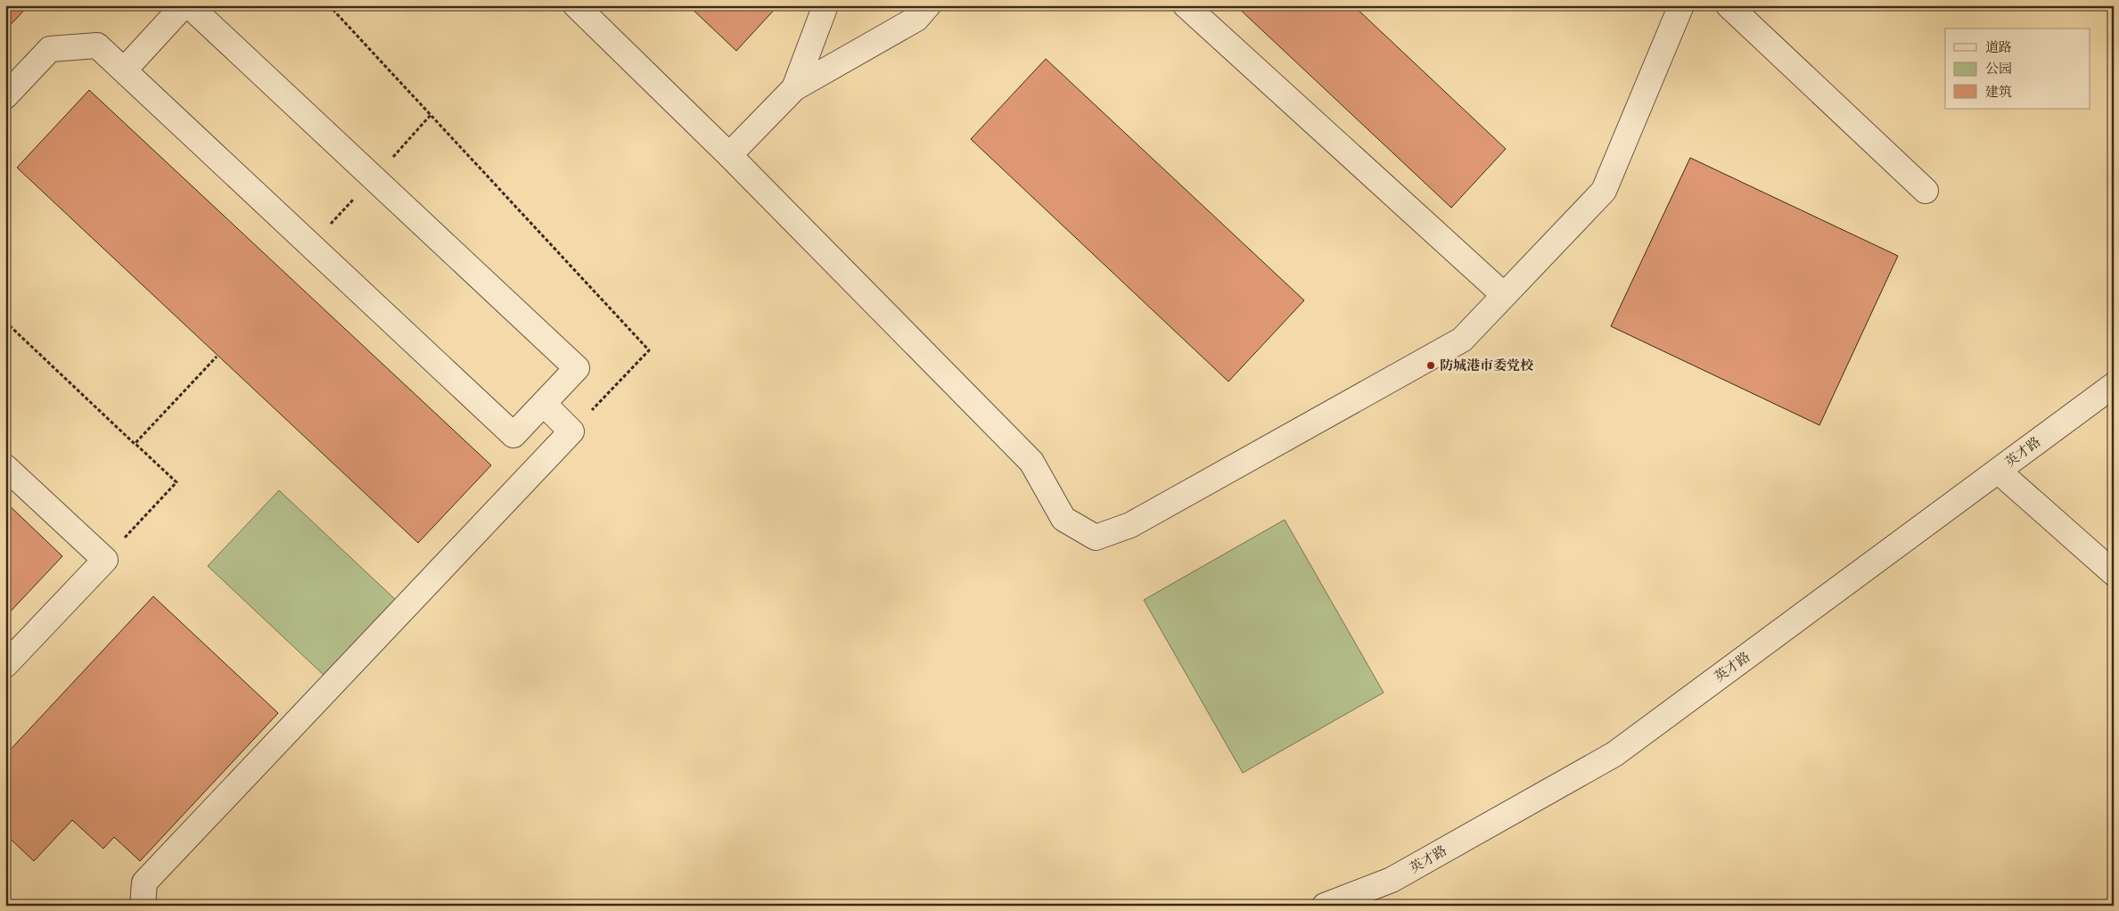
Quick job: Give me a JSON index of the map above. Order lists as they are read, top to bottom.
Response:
{
  "streets": {
    "street": ["英才路"]
  },
  "places": ["防城港市委党校"],
  "legend": ["道路", "公园", "建筑"]
}
